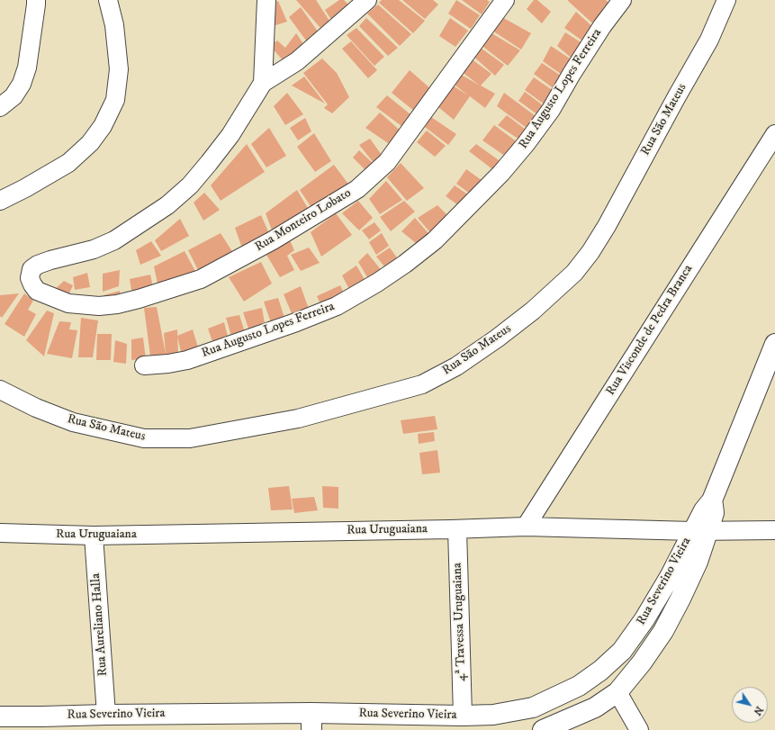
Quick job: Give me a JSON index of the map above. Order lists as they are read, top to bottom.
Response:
{
  "streets": {
    "main road": ["Rua Severino Vieira"],
    "street": [
      "Rua Augusto Lopes Ferreira",
      "Rua São Mateus",
      "Rua Monteiro Lobato",
      "Rua Visconde de Pedra Branca",
      "Rua Uruguaiana",
      "4ª Travessa Uruguaiana",
      "Rua Aureliano Halla"
    ]
  },
  "crossings": [
    ["Rua Visconde de Pedra Branca", "Rua Uruguaiana"],
    ["Rua Uruguaiana", "Rua Severino Vieira"],
    ["Rua Uruguaiana", "4ª Travessa Uruguaiana"],
    ["Rua Uruguaiana", "Rua Aureliano Halla"],
    ["Rua Severino Vieira", "4ª Travessa Uruguaiana"],
    ["Rua Severino Vieira", "Rua Aureliano Halla"]
  ],
  "north": "bottom right"
}
